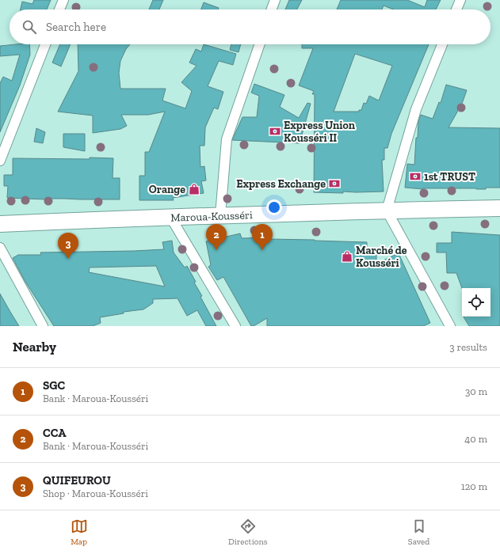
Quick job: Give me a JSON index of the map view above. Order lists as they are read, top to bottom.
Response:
{
  "streets": {
    "highway": ["Maroua-Kousséri"]
  },
  "places": {
    "bank": ["Express Union Kousséri II", "1st TRUST", "Express Exchange"],
    "shop": ["Orange", "Marché de Kousséri"]
  },
  "page": {
    "search": "Search here",
    "pins": ["1", "2", "3"],
    "heading": ["Nearby", "3 results"],
    "list": [
      {
        "mark": "1",
        "name": "SGC",
        "note": "Bank · Maroua-Kousséri",
        "value": "30 m"
      },
      {
        "mark": "2",
        "name": "CCA",
        "note": "Bank · Maroua-Kousséri",
        "value": "40 m"
      },
      {
        "mark": "3",
        "name": "QUIFEUROU",
        "note": "Shop · Maroua-Kousséri",
        "value": "120 m"
      }
    ],
    "nav": ["Map", "Directions", "Saved"]
  }
}
